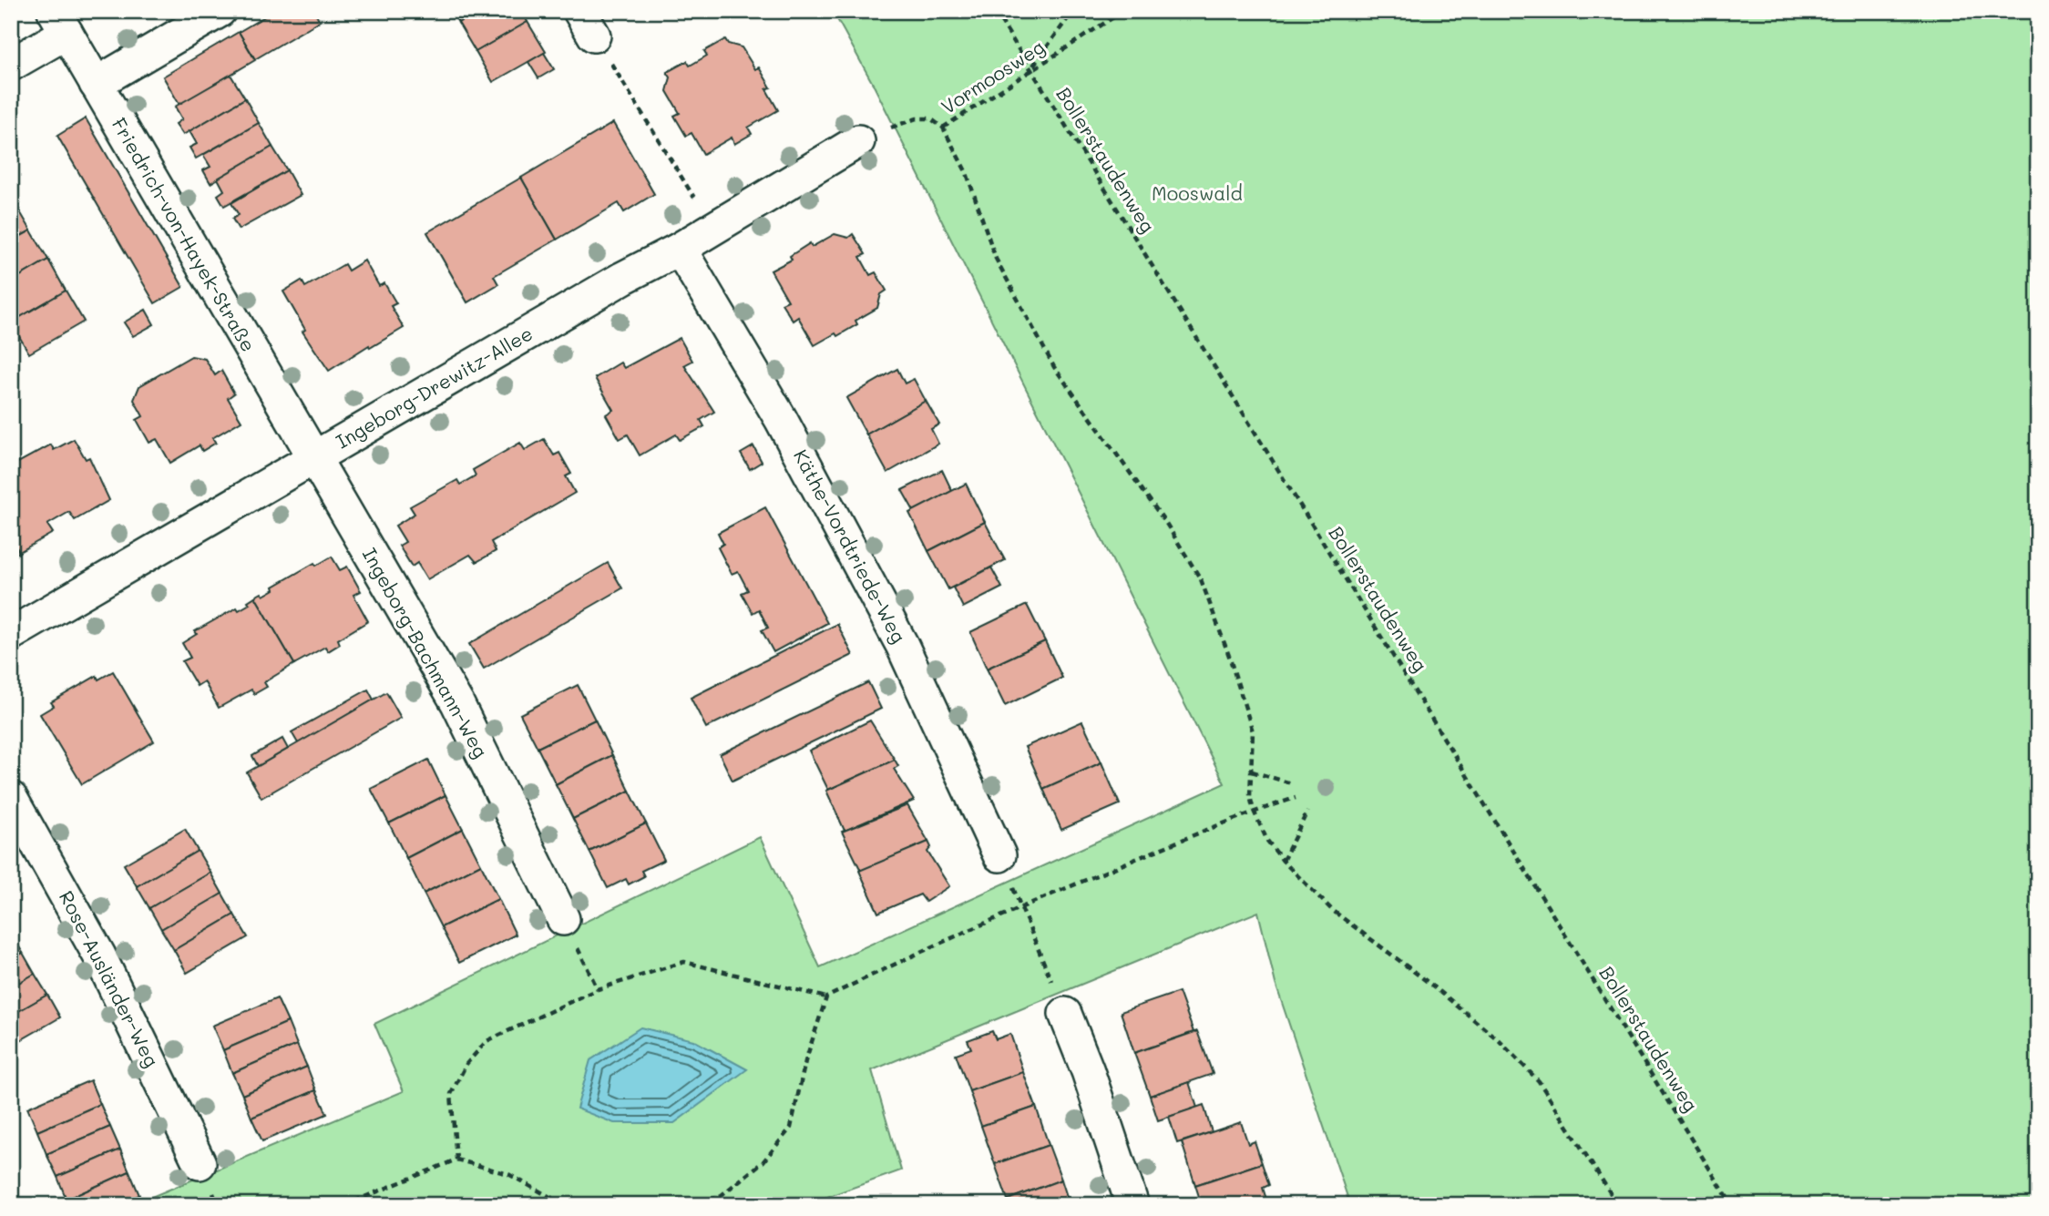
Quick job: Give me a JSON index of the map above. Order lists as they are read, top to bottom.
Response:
{
  "streets": {
    "street": [
      "Friedrich-von-Hayek-Straße",
      "Ingeborg-Drewitz-Allee",
      "Käthe-Vordtriede-Weg",
      "Ingeborg-Bachmann-Weg",
      "Rose-Ausländer-Weg"
    ],
    "path": ["Vormoosweg", "Bollerstaudenweg"]
  },
  "crossings": [
    ["Vormoosweg", "Bollerstaudenweg"],
    ["Friedrich-von-Hayek-Straße", "Ingeborg-Drewitz-Allee"],
    ["Friedrich-von-Hayek-Straße", "Ingeborg-Bachmann-Weg"],
    ["Ingeborg-Drewitz-Allee", "Käthe-Vordtriede-Weg"],
    ["Ingeborg-Drewitz-Allee", "Ingeborg-Bachmann-Weg"]
  ],
  "parks": ["Mooswald"]
}
